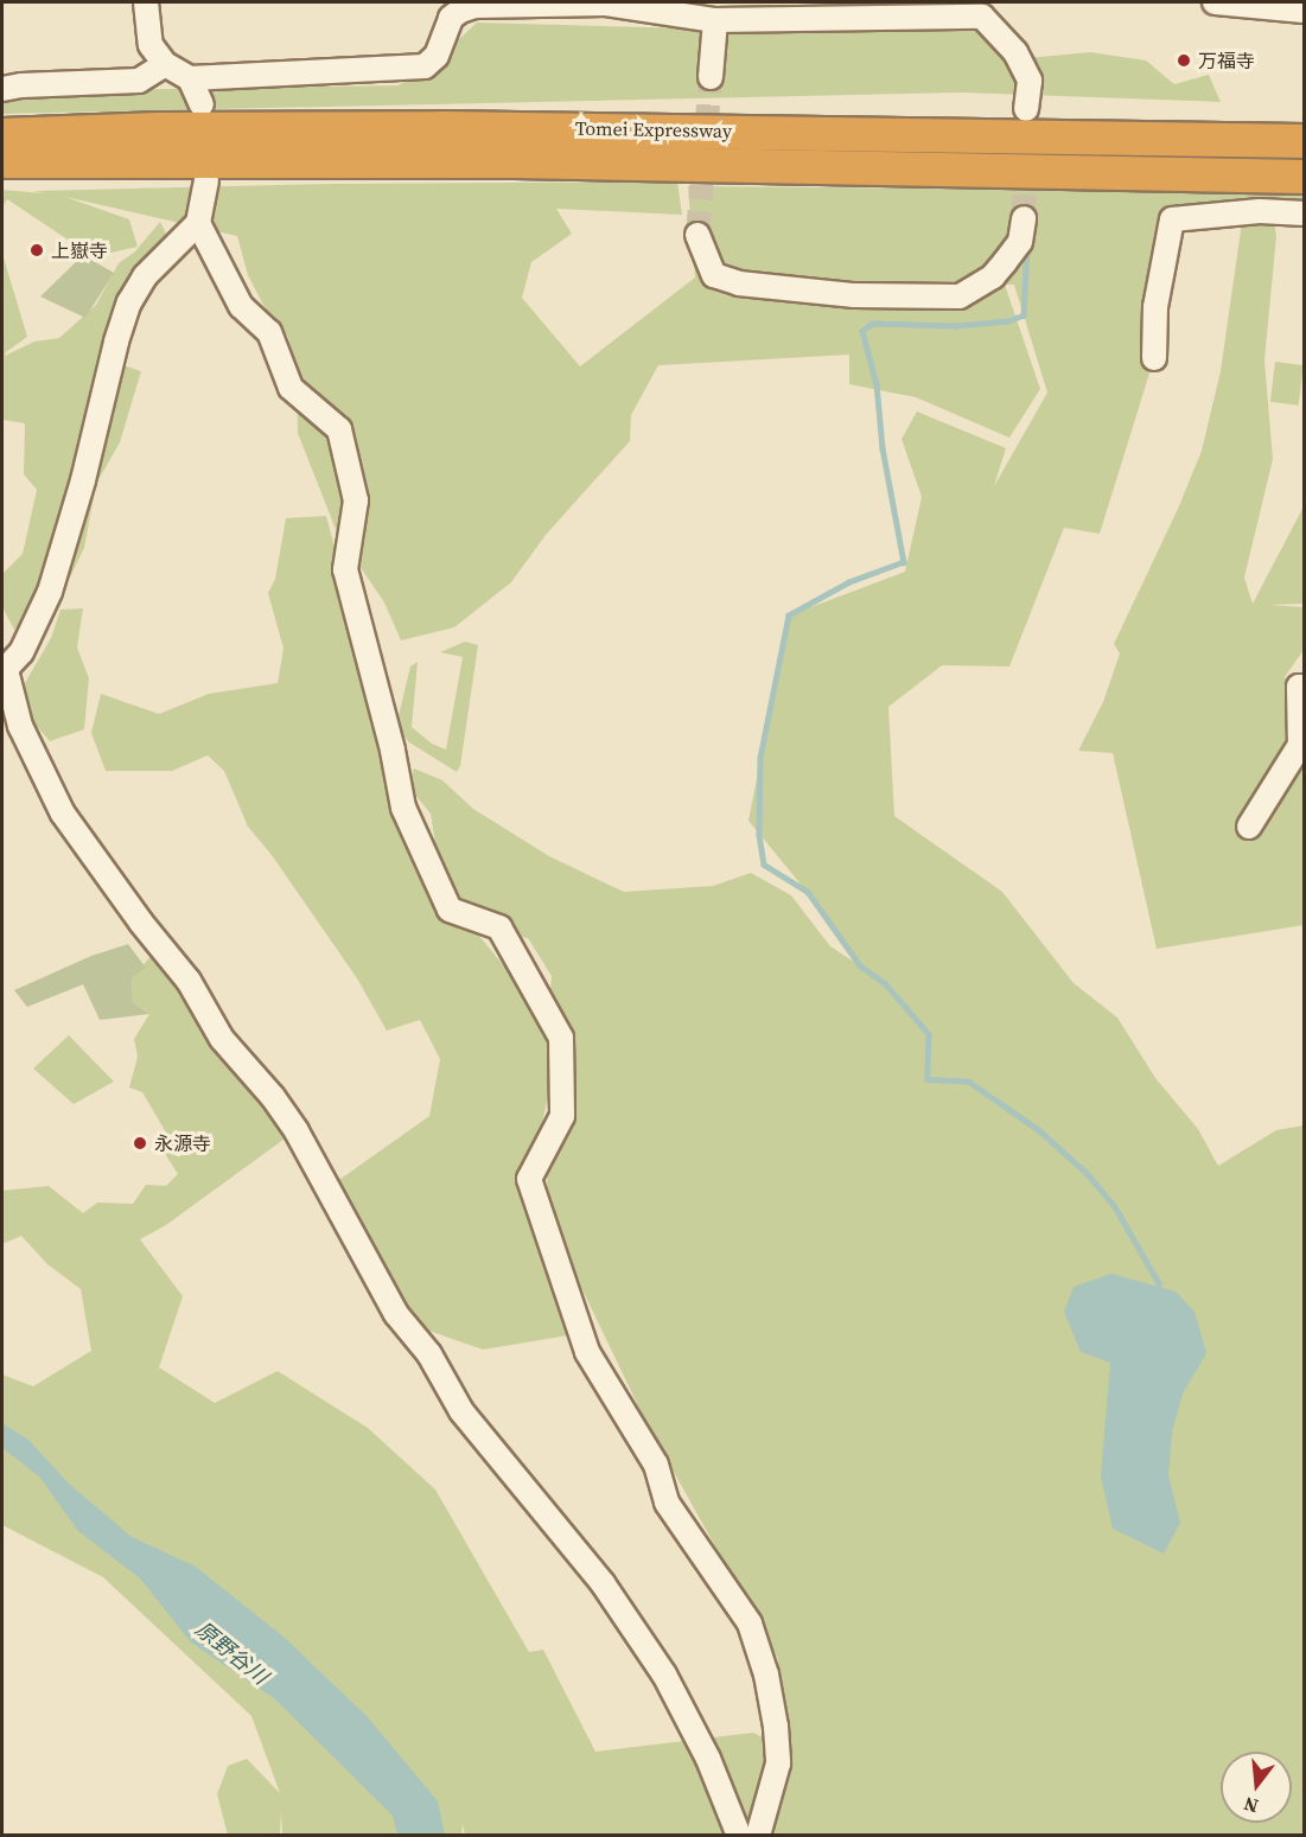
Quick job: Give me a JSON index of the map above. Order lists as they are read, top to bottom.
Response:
{
  "streets": {
    "highway": ["Tomei Expressway"]
  },
  "water": ["原野谷川"],
  "places": ["万福寺", "上嶽寺", "永源寺"],
  "north": "bottom"
}
